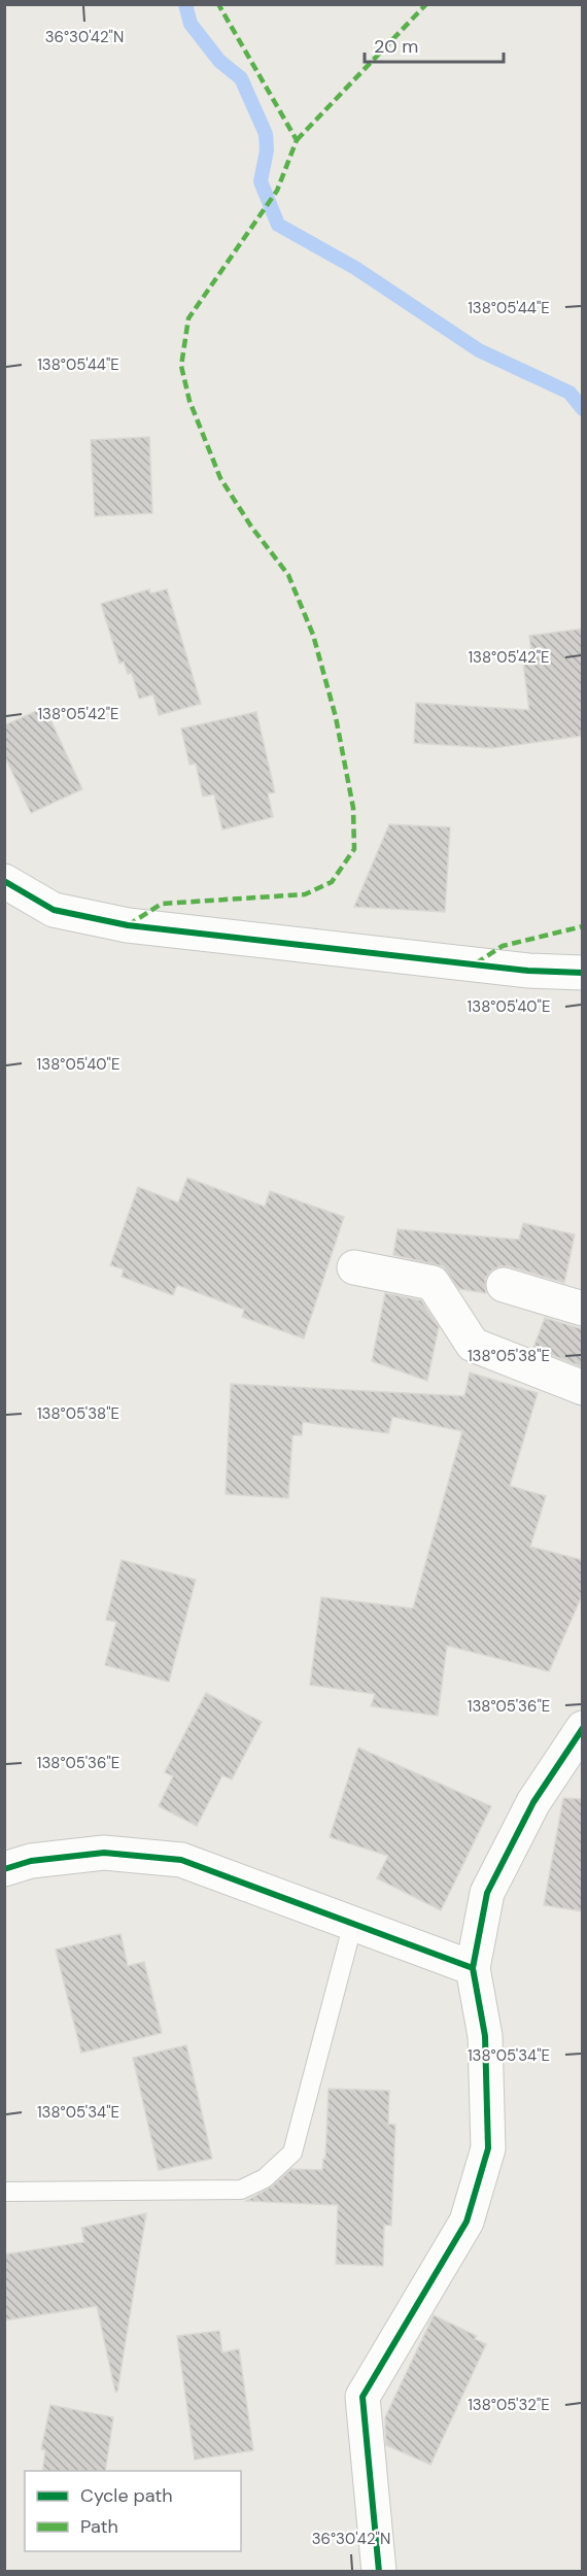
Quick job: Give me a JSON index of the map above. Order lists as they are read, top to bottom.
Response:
{
  "legend": ["Cycle path", "Path"],
  "scale_bar": "20 m",
  "coordinates": [
    "36°30'42\"N",
    "138°05'44\"E",
    "138°05'42\"E",
    "138°05'40\"E",
    "138°05'38\"E",
    "138°05'36\"E",
    "138°05'34\"E",
    "138°05'32\"E"
  ]
}
